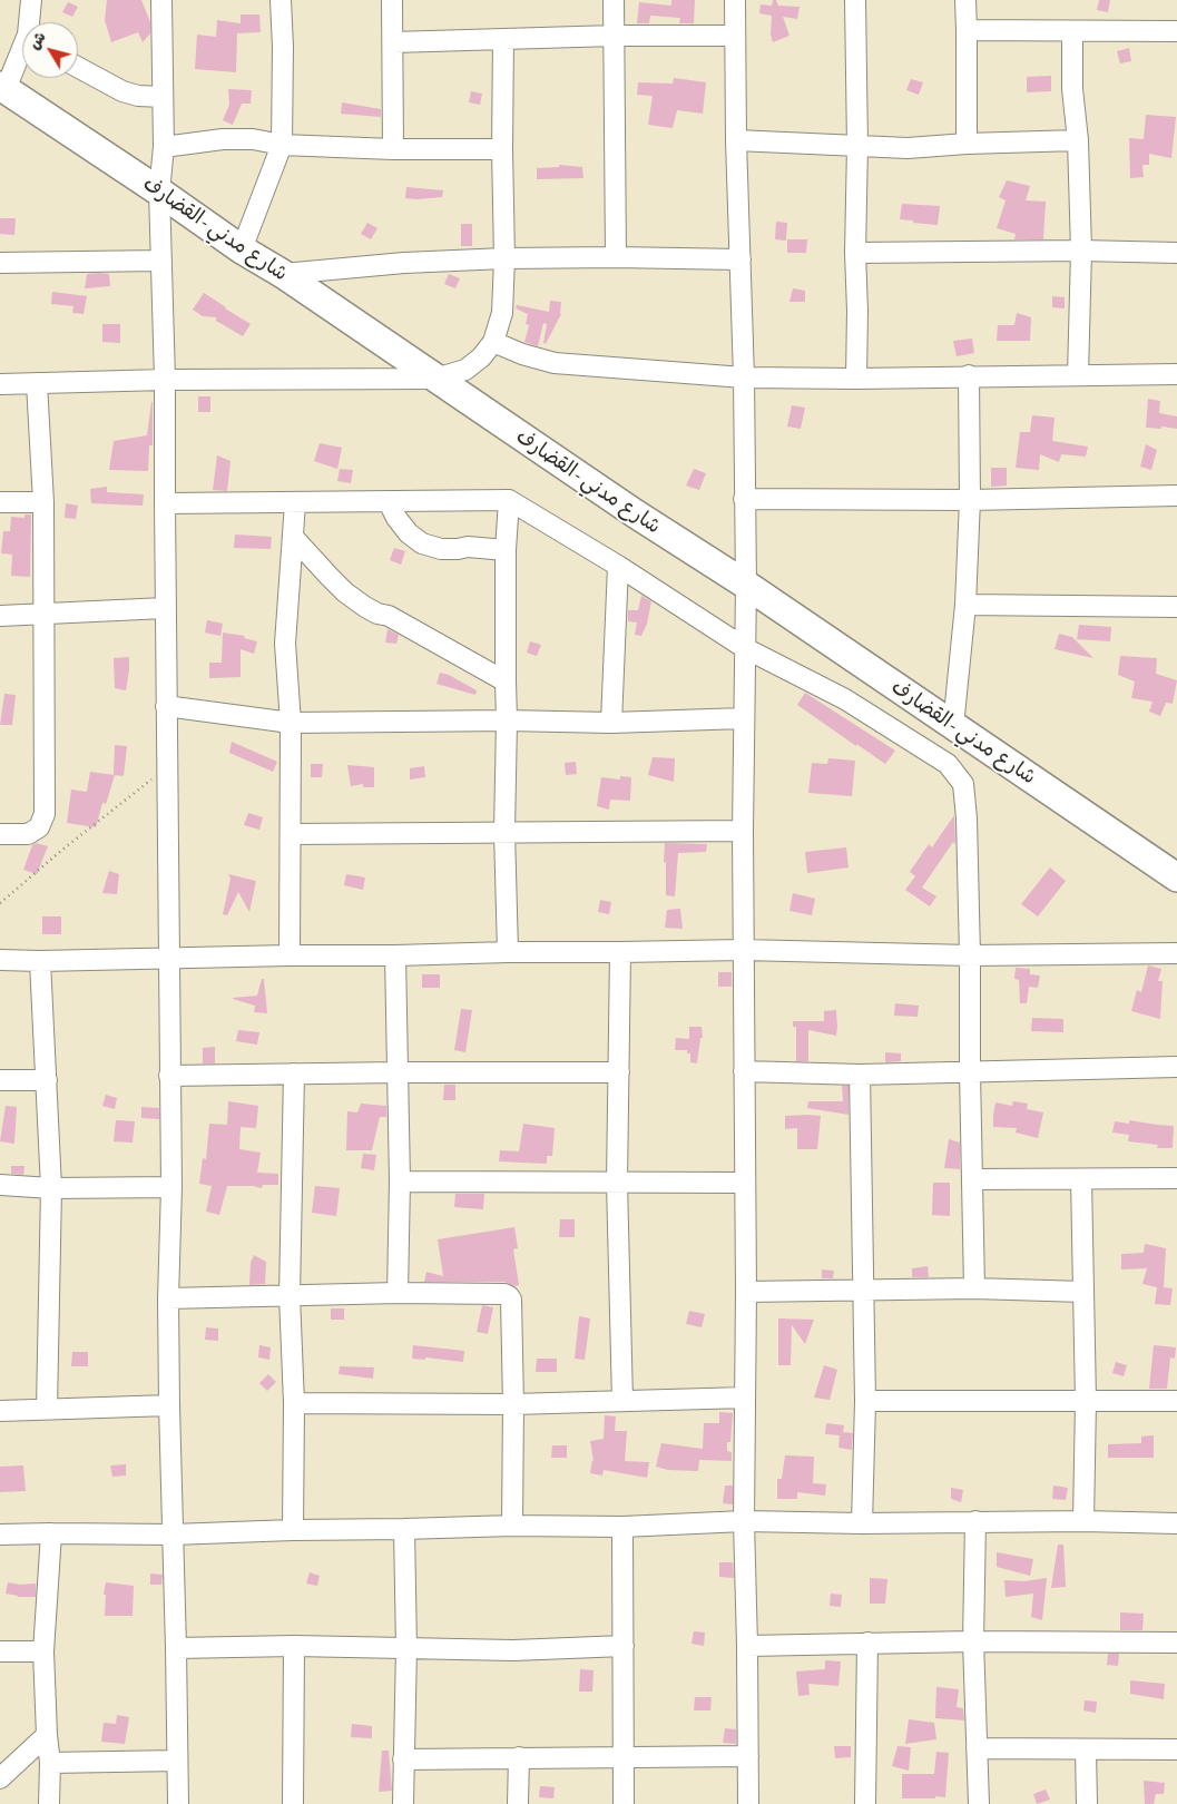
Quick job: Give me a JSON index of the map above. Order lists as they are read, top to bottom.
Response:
{
  "streets": {
    "highway": ["شارع مدني -القضارف"]
  },
  "north": "top left"
}
